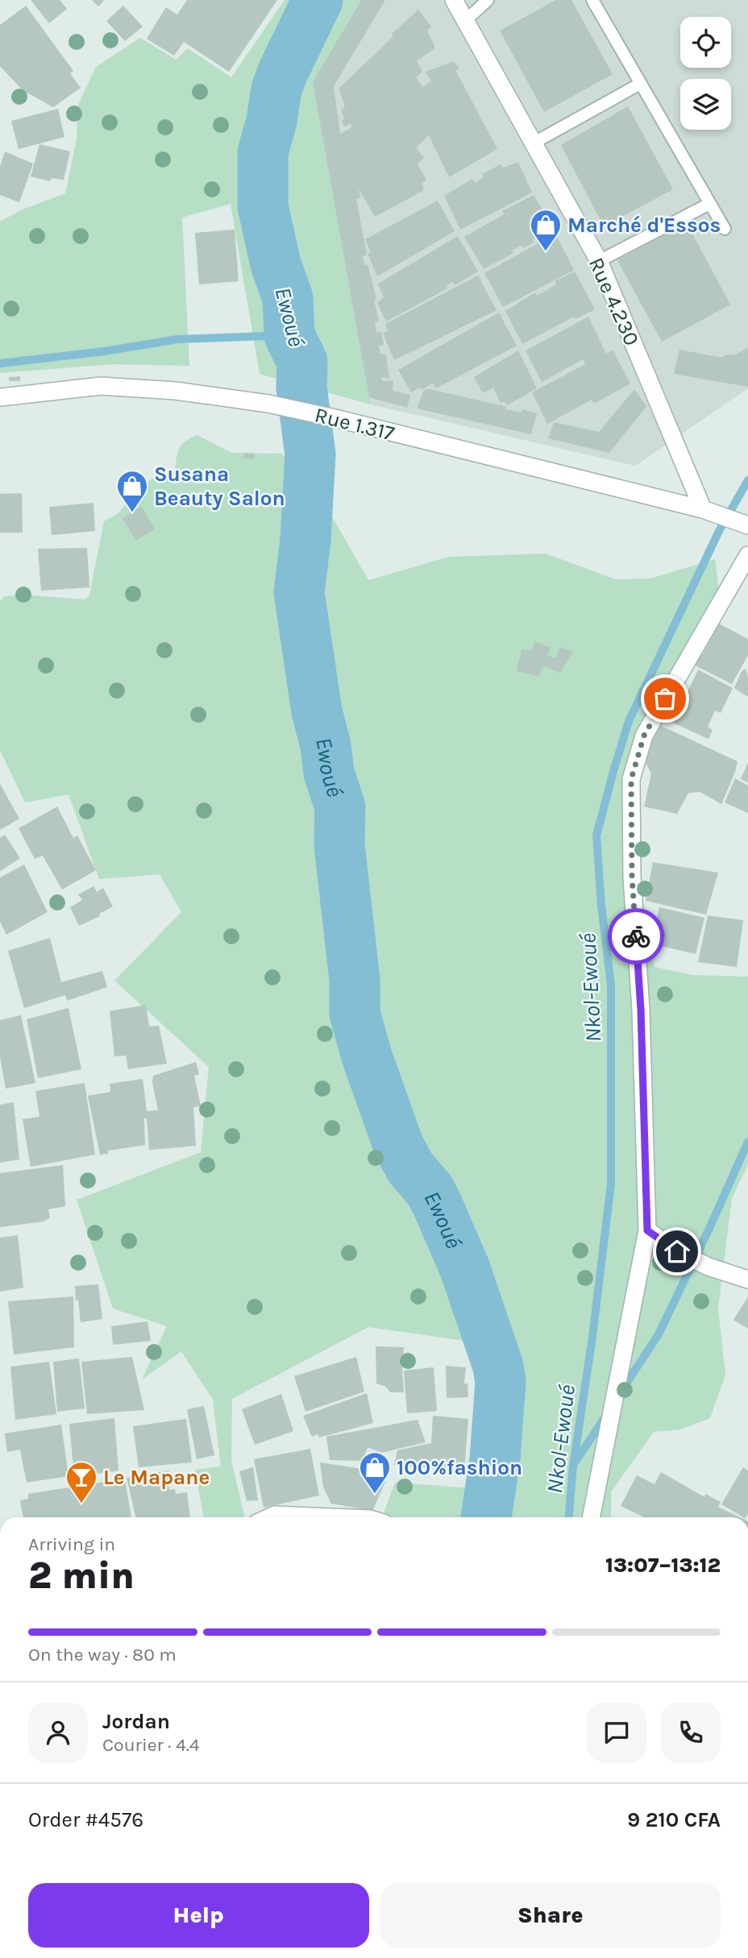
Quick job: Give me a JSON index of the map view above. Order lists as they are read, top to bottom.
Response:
{
  "streets": {
    "street": ["Rue 4.230", "Rue 1.317"]
  },
  "crossings": [
    ["Rue 4.230", "Rue 1.317"]
  ],
  "water": ["Ewoué", "Nkol-Ewoué"],
  "places": {
    "shop": ["Marché d'Essos", "Susana Beauty Salon", "100%fashion"],
    "bar": ["Le Mapane"]
  },
  "page": {
    "heading": ["2 min", "Arriving in", "13:07–13:12"],
    "panel": [
      "Jordan",
      "Courier · 4.4",
      "Order #4576",
      "9 210 CFA"
    ],
    "bar": "On the way · 80 m",
    "buttons": ["Help", "Share"]
  }
}
